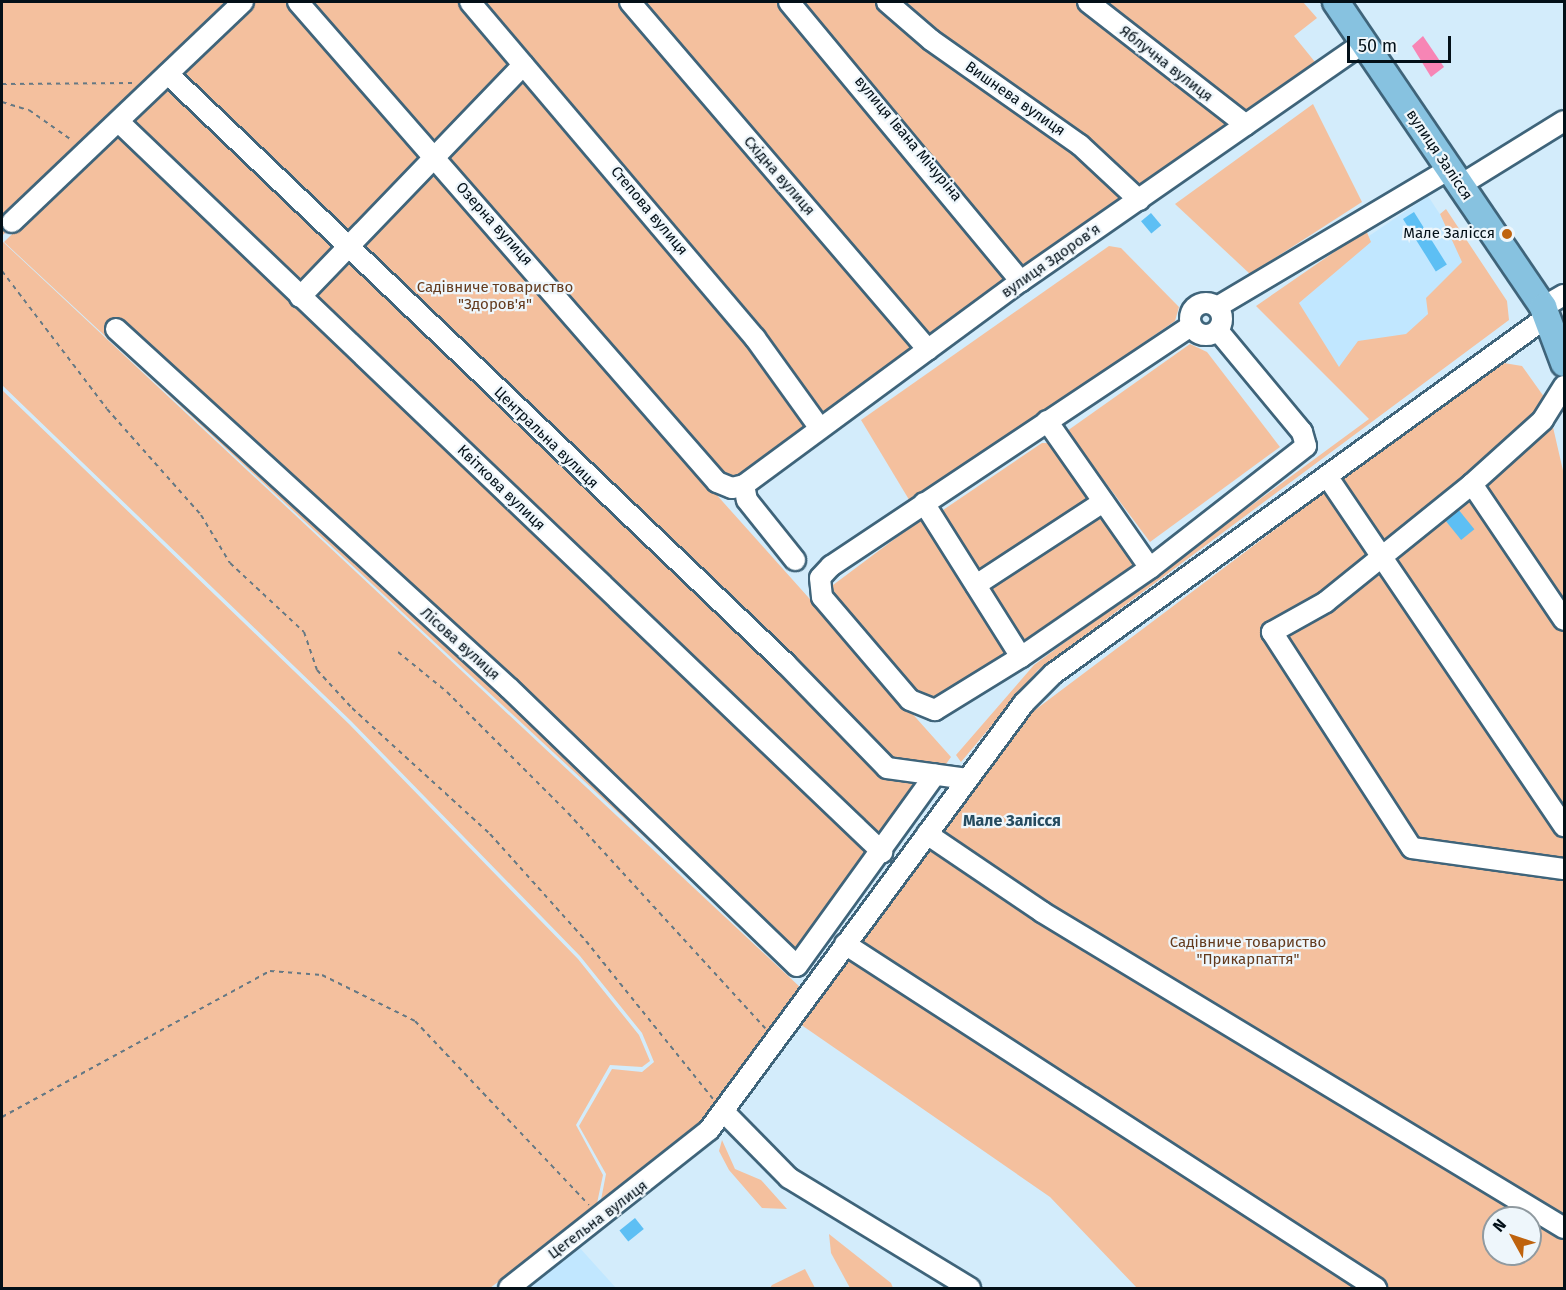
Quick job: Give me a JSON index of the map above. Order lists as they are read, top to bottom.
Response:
{
  "streets": {
    "main road": ["вулиця Залісся"],
    "street": [
      "Яблучна вулиця",
      "Вишнева вулиця",
      "вулиця Івана Мічуріна",
      "Східна вулиця",
      "Степова вулиця",
      "Озерна вулиця",
      "вулиця Здоровʼя",
      "Центральна вулиця",
      "Квіткова вулиця",
      "Лісова вулиця",
      "Цегельна вулиця"
    ]
  },
  "crossings": [
    ["Яблучна вулиця", "вулиця Здоровʼя"],
    ["Вишнева вулиця", "вулиця Здоровʼя"],
    ["вулиця Івана Мічуріна", "вулиця Здоровʼя"],
    ["вулиця Залісся", "вулиця Здоровʼя"],
    ["вулиця Залісся", "Цегельна вулиця"],
    ["Східна вулиця", "вулиця Здоровʼя"],
    ["Степова вулиця", "вулиця Здоровʼя"],
    ["Озерна вулиця", "вулиця Здоровʼя"],
    ["Центральна вулиця", "Цегельна вулиця"],
    ["Квіткова вулиця", "Лісова вулиця"]
  ],
  "districts": ["Мале Залісся"],
  "parks": ["Садівниче товариство \"Здоров'я\"", "Садівниче товариство \"Прикарпаття\""],
  "places": ["Мале Залісся"],
  "scale_bar": "50 m",
  "north": "top left"
}
